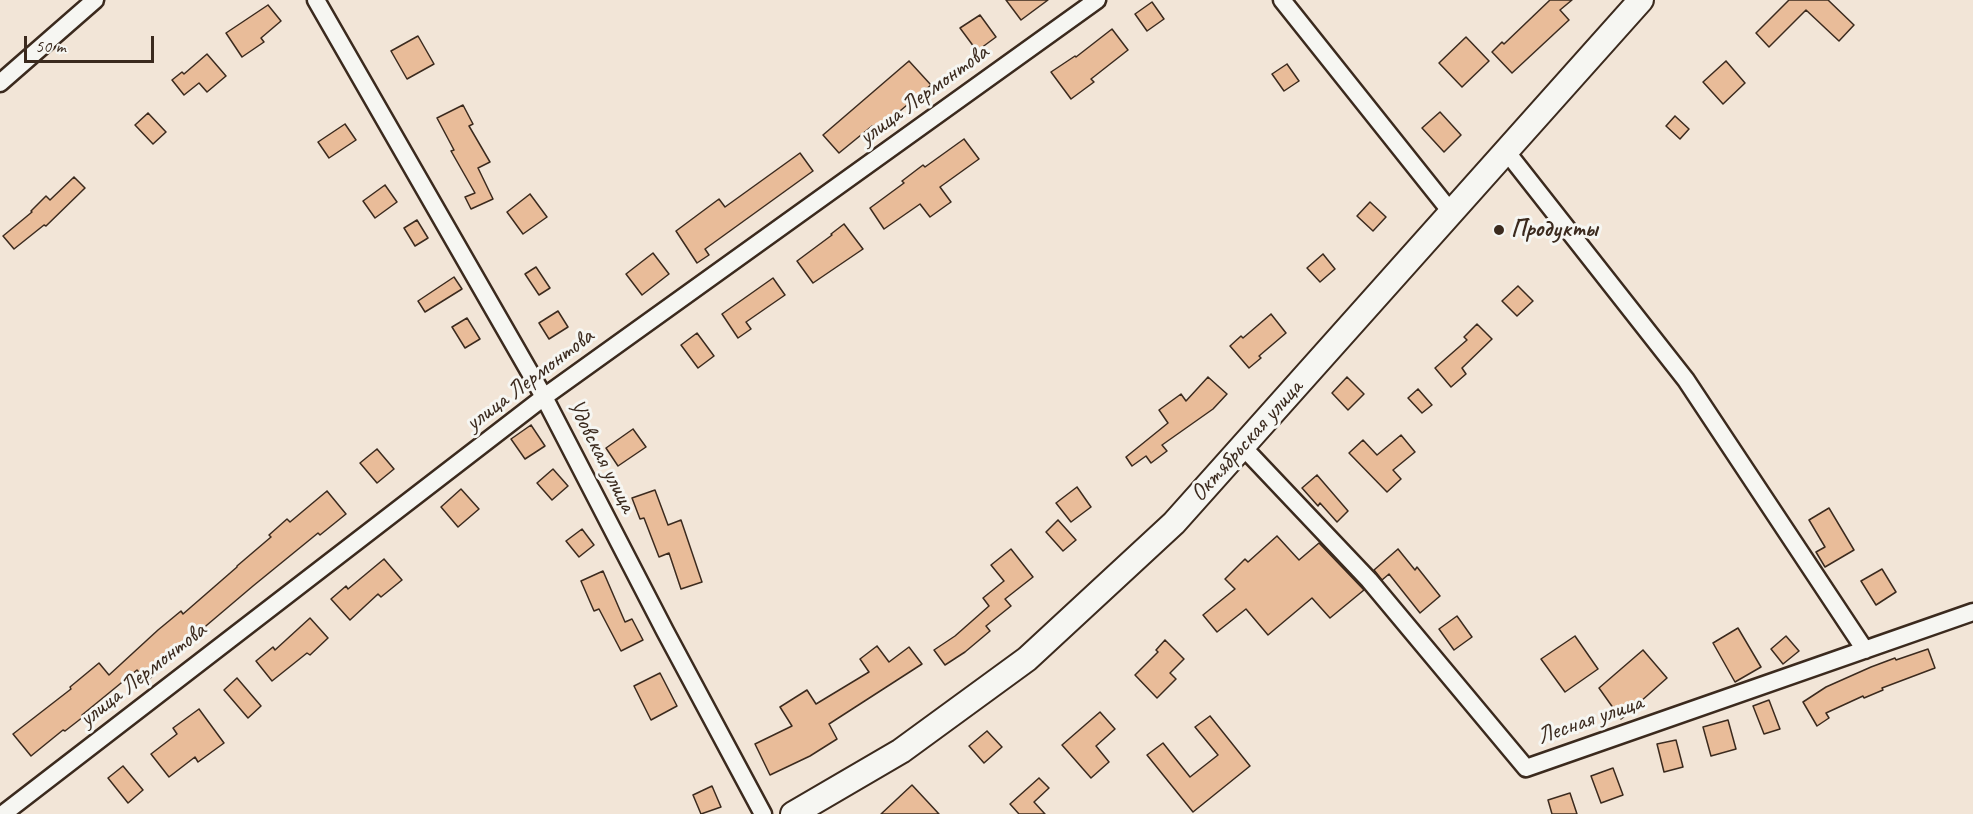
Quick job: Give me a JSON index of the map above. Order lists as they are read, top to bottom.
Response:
{
  "streets": {
    "street": [
      "улица Лермонтова",
      "Октябрьская улица",
      "Удовская улица",
      "Лесная улица"
    ]
  },
  "crossings": [
    ["улица Лермонтова", "Удовская улица"],
    ["Октябрьская улица", "Лесная улица"]
  ],
  "places": ["Продукты"],
  "scale_bar": "50 m"
}
